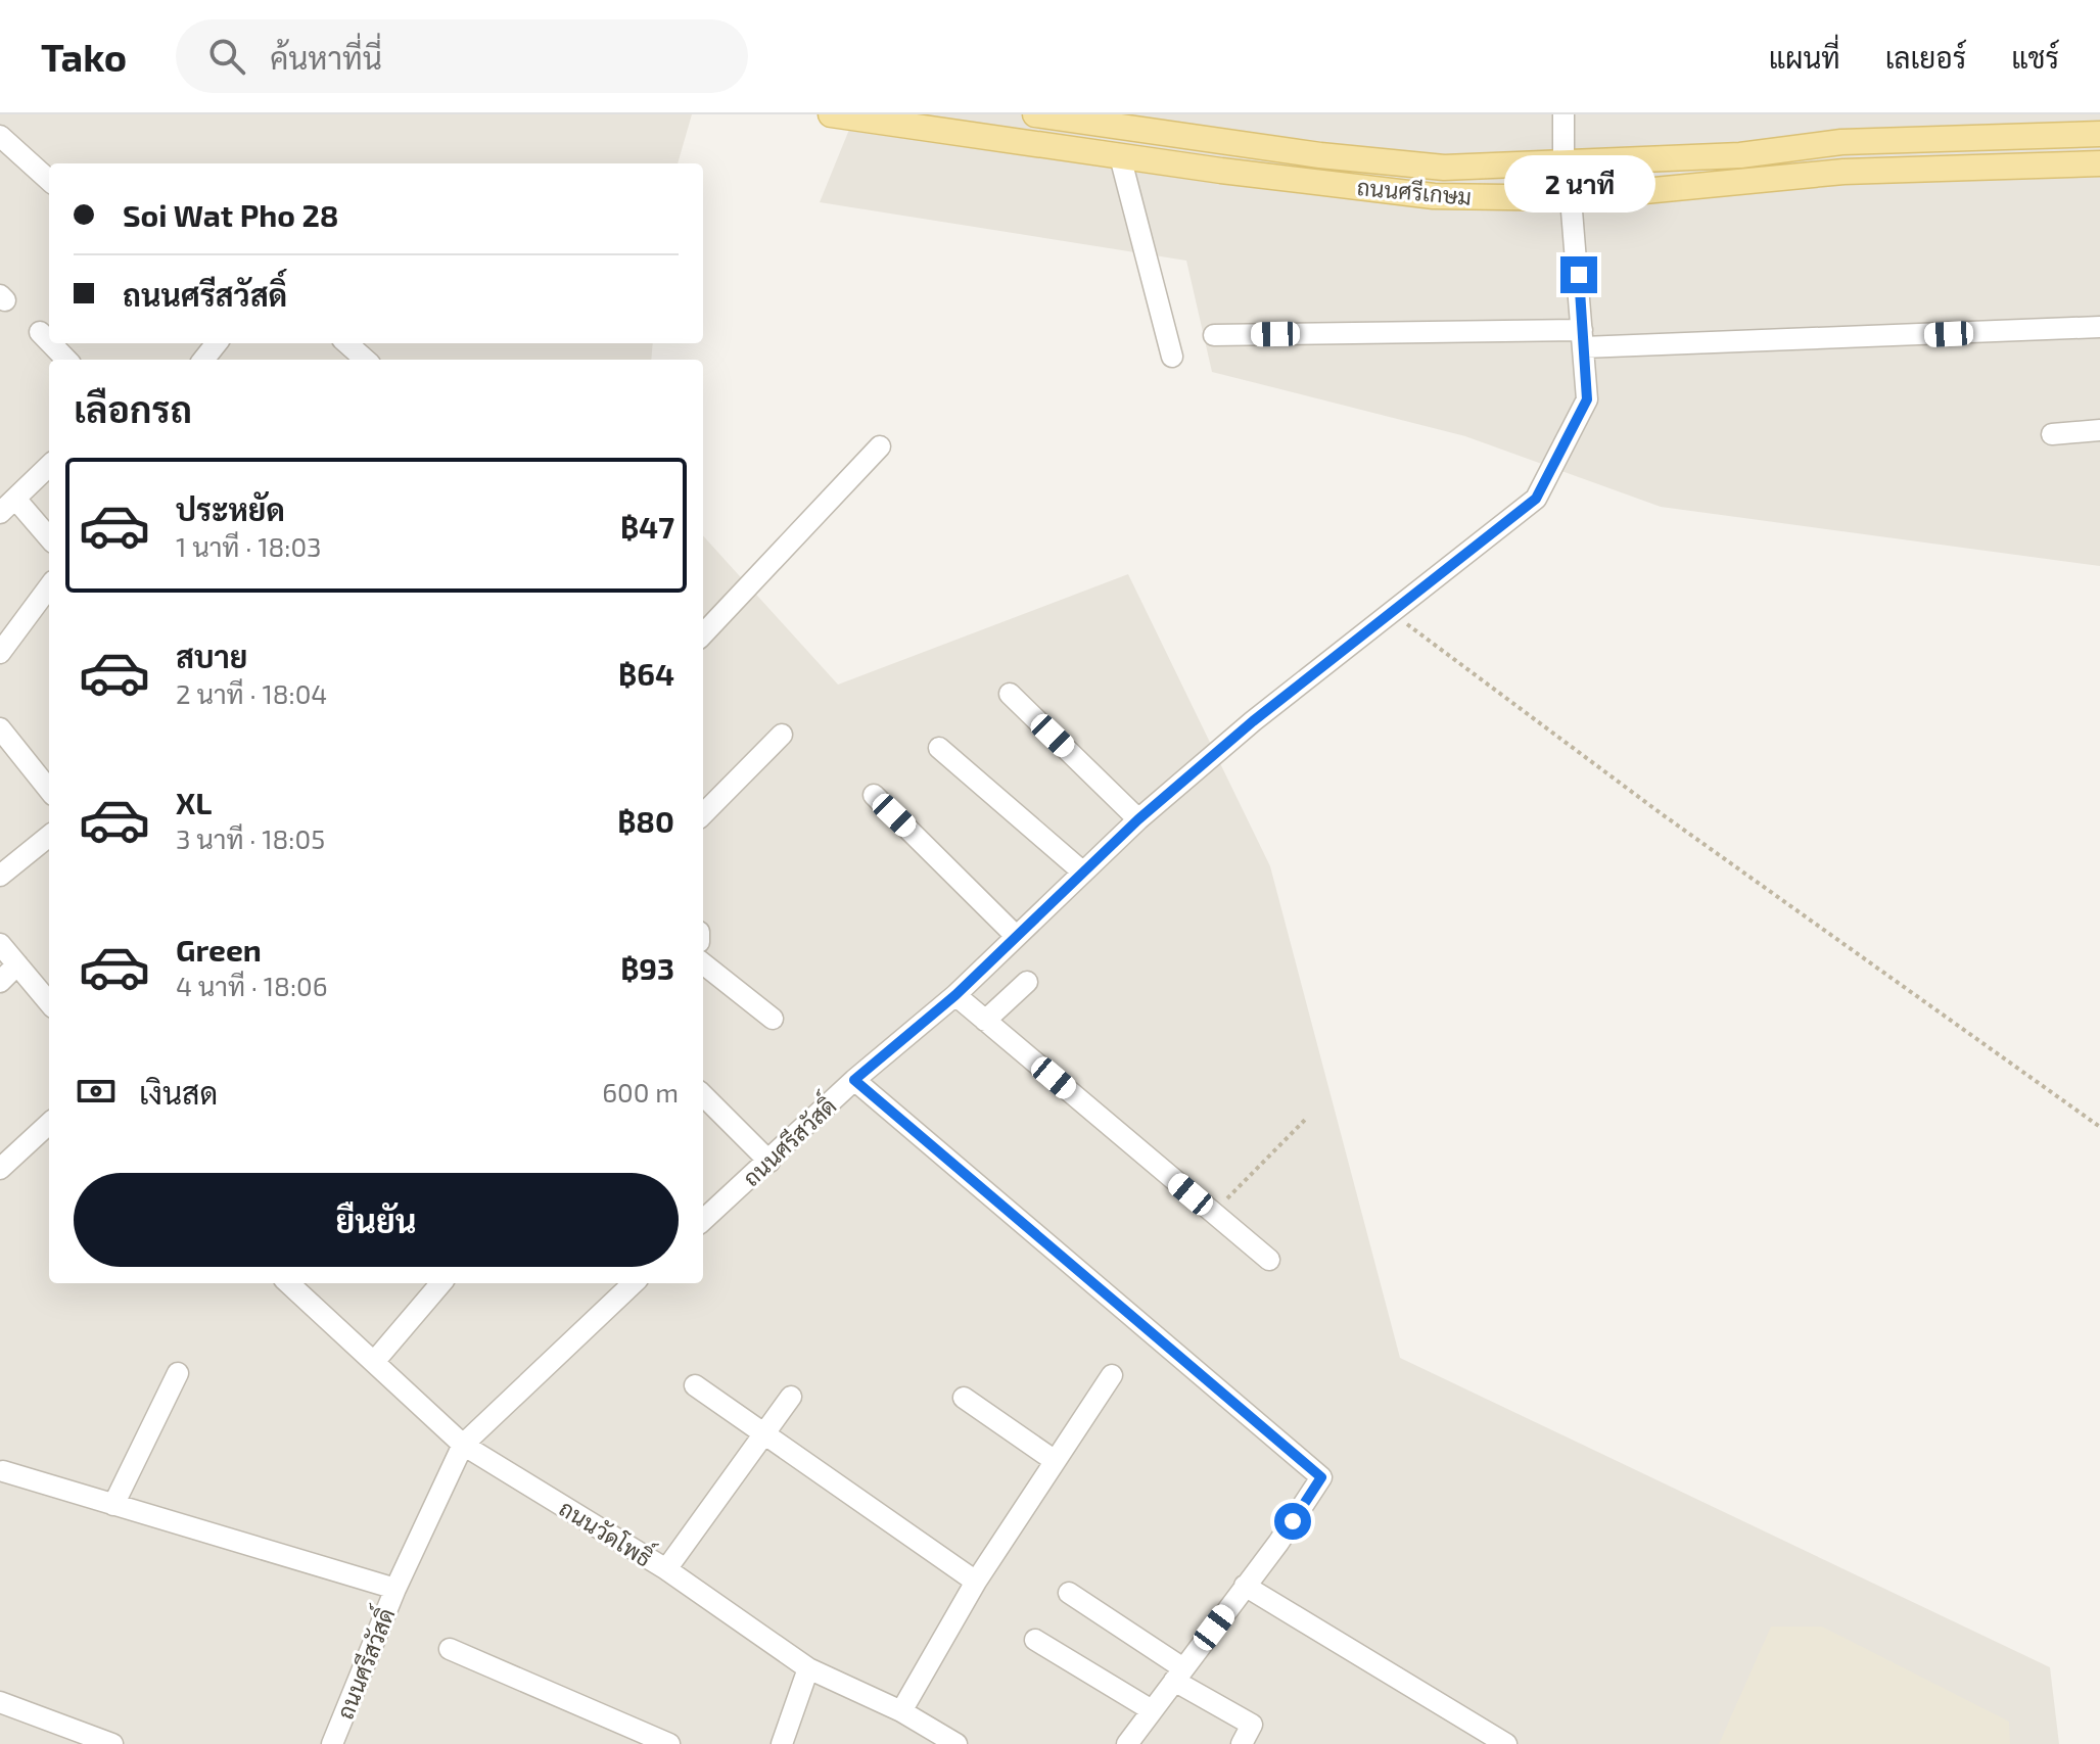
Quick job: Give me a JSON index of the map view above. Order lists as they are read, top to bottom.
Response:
{
  "streets": {
    "main road": ["ถนนศรีเกษม"],
    "street": ["ถนนศรีสวัสดิ์", "ถนนวัดโพธิ์"]
  },
  "crossings": [
    ["ถนนศรีเกษม", "ถนนศรีสวัสดิ์"],
    ["ถนนศรีสวัสดิ์", "ถนนวัดโพธิ์"]
  ],
  "page": {
    "header": "Tako",
    "search": "ค้นหาที่นี่",
    "nav": ["แผนที่", "เลเยอร์", "แชร์"],
    "bubble": "2 นาที",
    "banner": ["Soi Wat Pho 28", "ถนนศรีสวัสดิ์"],
    "heading": "เลือกรถ",
    "list": [
      {
        "name": "ประหยัด",
        "note": "1 นาที · 18:03",
        "value": "฿47"
      },
      {
        "name": "สบาย",
        "note": "2 นาที · 18:04",
        "value": "฿64"
      },
      {
        "name": "XL",
        "note": "3 นาที · 18:05",
        "value": "฿80"
      },
      {
        "name": "Green",
        "note": "4 นาที · 18:06",
        "value": "฿93"
      }
    ],
    "pay": ["เงินสด", "600 m"],
    "buttons": "ยืนยัน"
  }
}
